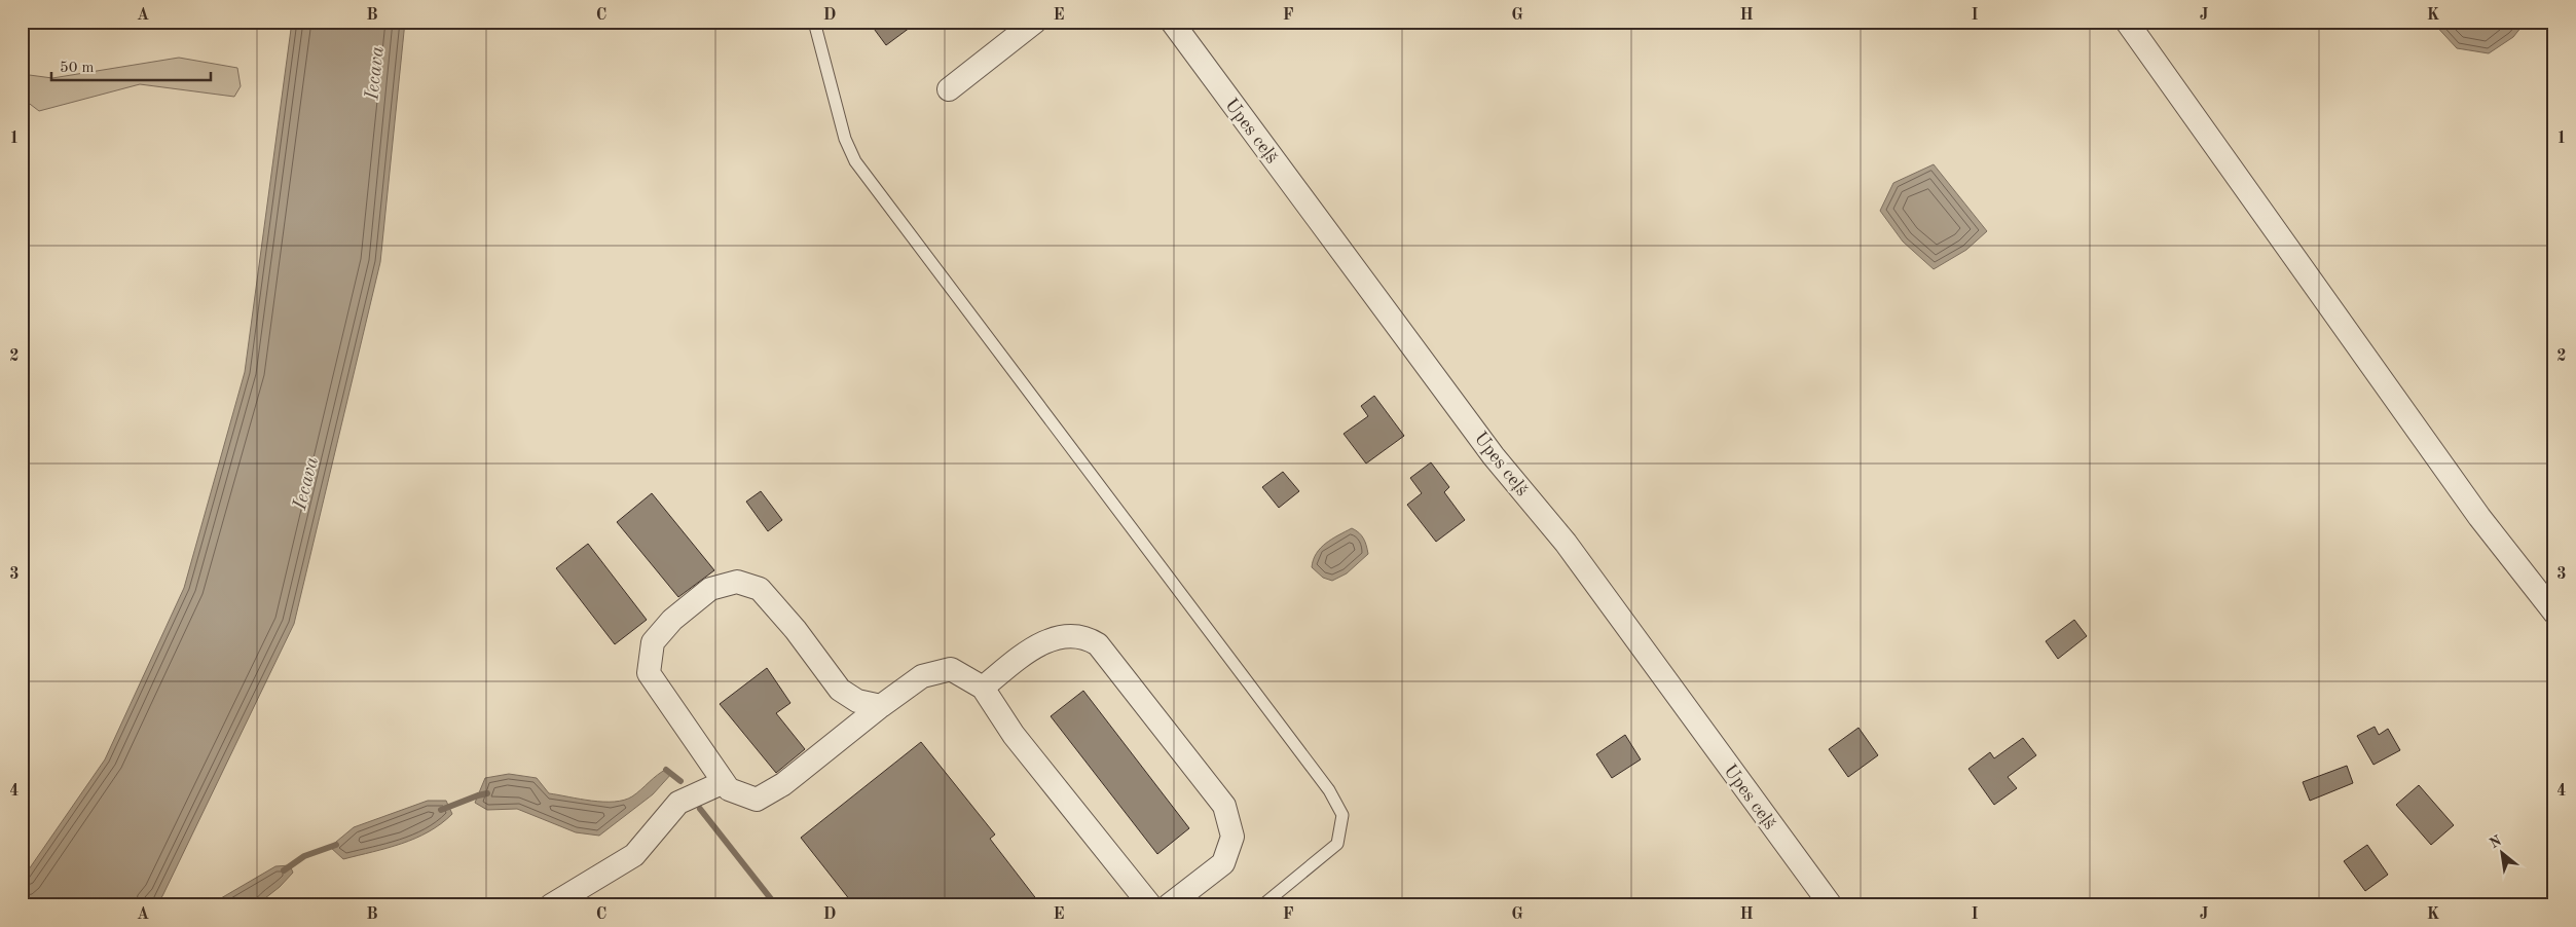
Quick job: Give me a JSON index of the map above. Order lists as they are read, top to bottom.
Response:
{
  "streets": {
    "street": ["Upes ceļš"]
  },
  "water": ["Iecava"],
  "scale_bar": "50 m",
  "north": "top left",
  "grid": {
    "columns": [
      "A",
      "B",
      "C",
      "D",
      "E",
      "F",
      "G",
      "H",
      "I",
      "J",
      "K"
    ],
    "rows": [
      "1",
      "2",
      "3",
      "4"
    ]
  }
}
